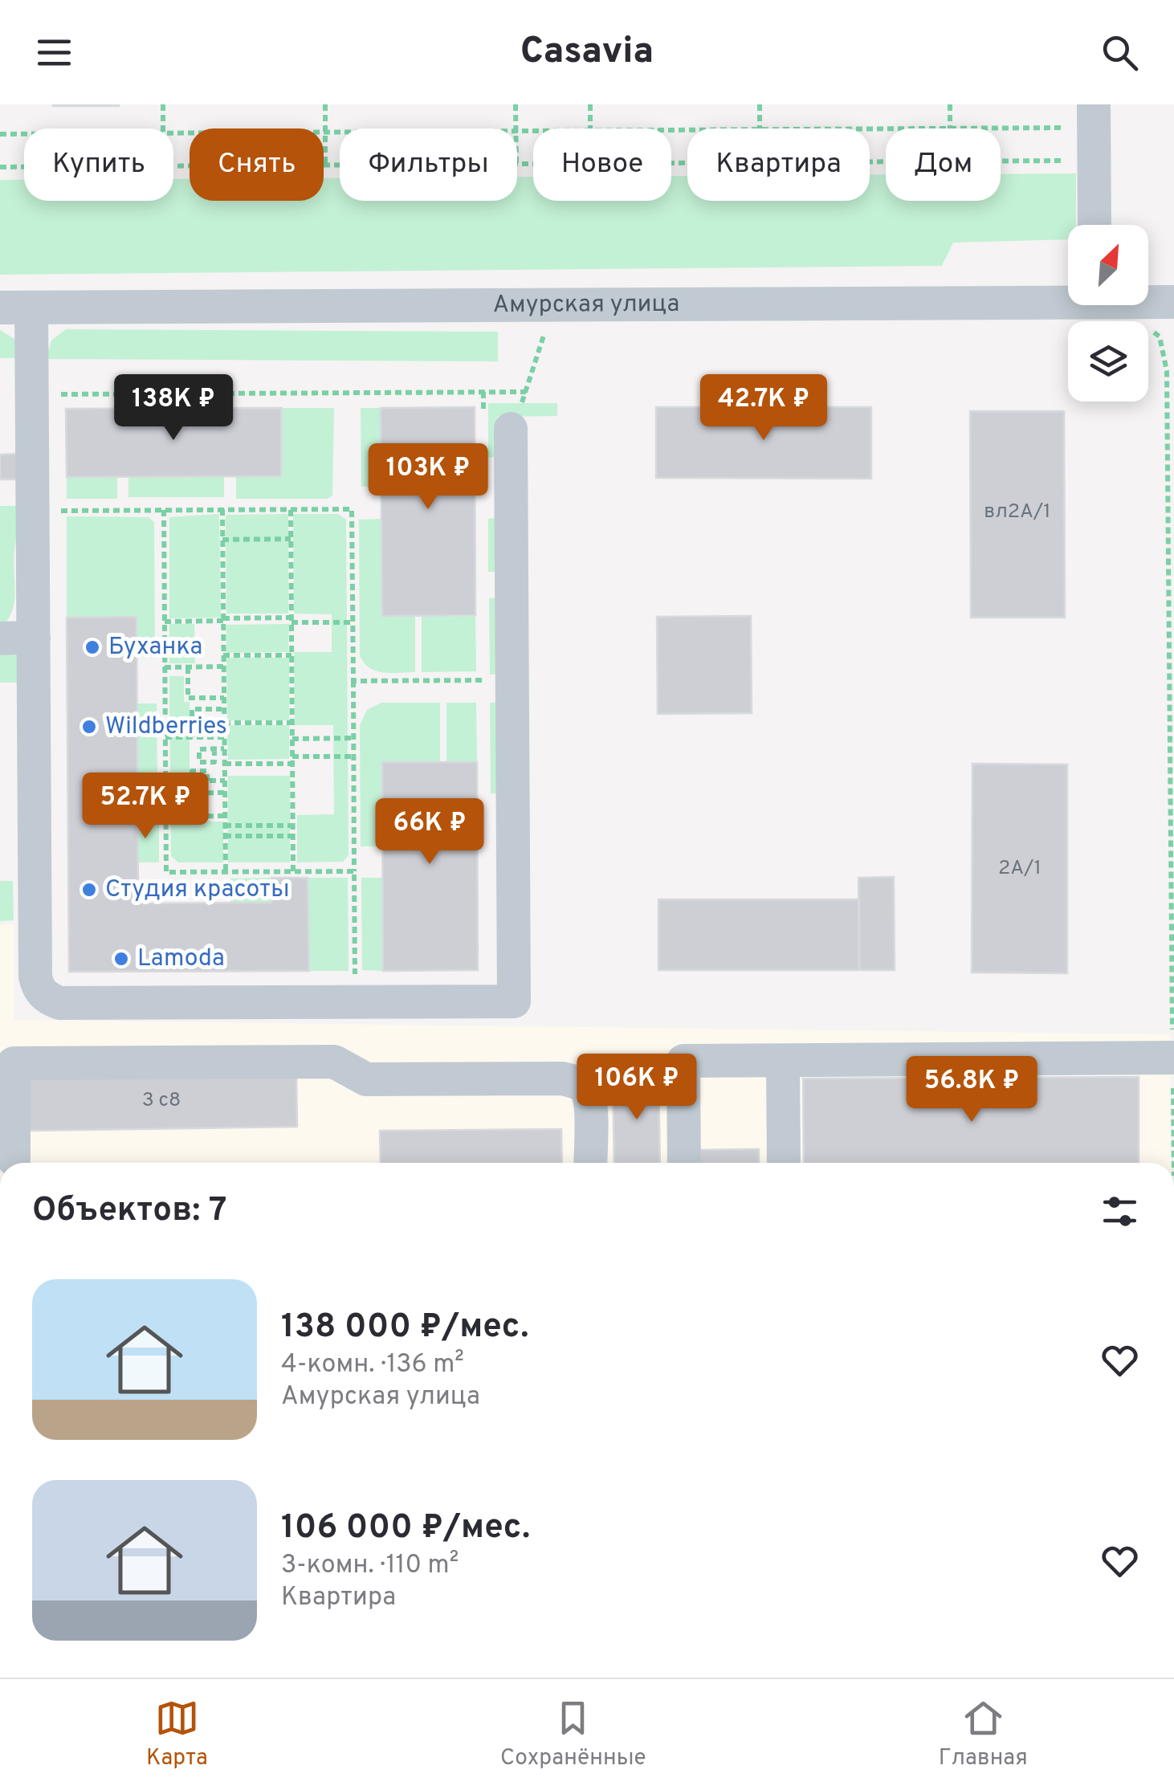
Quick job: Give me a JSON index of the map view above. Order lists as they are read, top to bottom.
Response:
{
  "streets": {
    "street": ["Амурская улица"]
  },
  "places": [
    "Буханка",
    "Wildberries",
    "Студия красоты",
    "Lamoda"
  ],
  "house_numbers": ["вл2А/1", "2А/1", "3 c8"],
  "north": "top right",
  "page": {
    "header": "Casavia",
    "chip": [
      "Купить",
      "Снять",
      "Фильтры",
      "Новое",
      "Квартира",
      "Дом"
    ],
    "price": [
      "138K ₽",
      "42.7K ₽",
      "103K ₽",
      "52.7K ₽",
      "66K ₽",
      "106K ₽",
      "56.8K ₽"
    ],
    "heading": "Объектов: 7",
    "list": [
      {
        "name": "138 000 ₽/мес.",
        "note": "4-комн. · 136 m² · Амурская улица"
      },
      {
        "name": "106 000 ₽/мес.",
        "note": "3-комн. · 110 m² · Квартира"
      }
    ],
    "tabs": ["Карта", "Сохранённые", "Главная"]
  }
}
